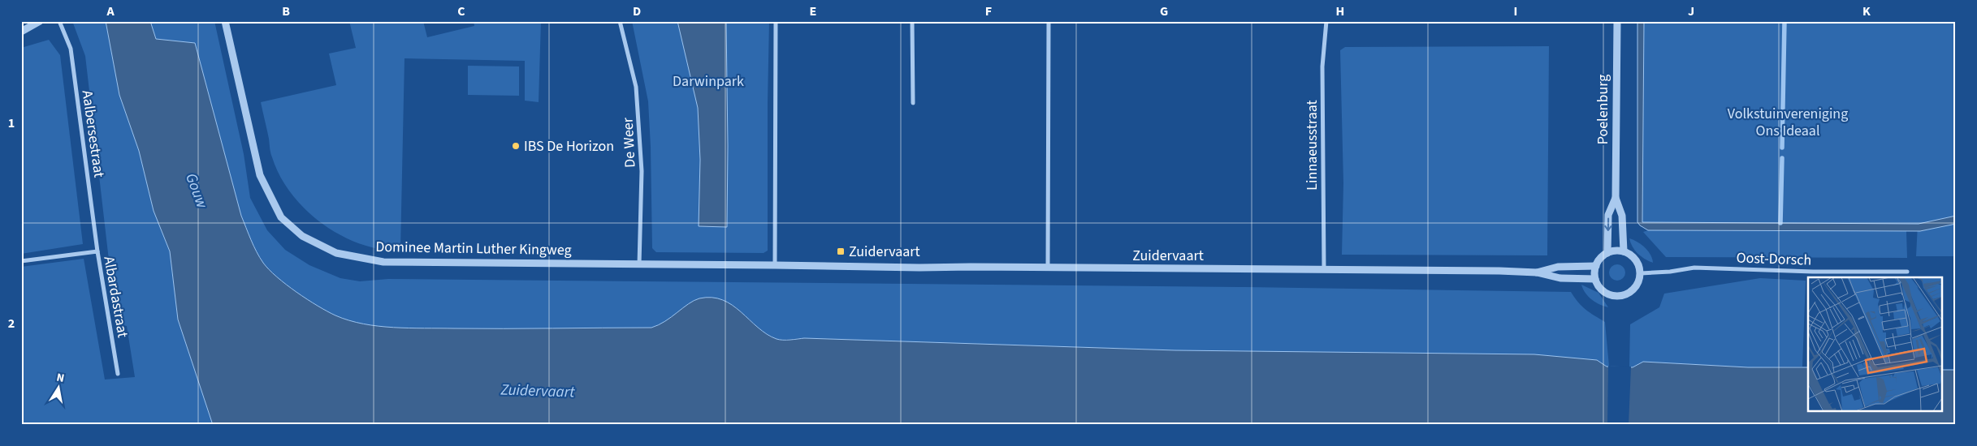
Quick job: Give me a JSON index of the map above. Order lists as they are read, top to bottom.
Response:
{
  "streets": {
    "street": [
      "Poelenburg",
      "Aalbersestraat",
      "De Weer",
      "Linnaeusstraat",
      "Dominee Martin Luther Kingweg",
      "Zuidervaart",
      "Oost-Dorsch",
      "Albardastraat"
    ]
  },
  "crossings": [
    ["Poelenburg", "Zuidervaart"],
    ["Poelenburg", "Oost-Dorsch"],
    ["Aalbersestraat", "Albardastraat"],
    ["De Weer", "Dominee Martin Luther Kingweg"],
    ["De Weer", "Zuidervaart"],
    ["Linnaeusstraat", "Zuidervaart"],
    ["Dominee Martin Luther Kingweg", "Zuidervaart"],
    ["Zuidervaart", "Oost-Dorsch"]
  ],
  "water": ["Gouw", "Zuidervaart"],
  "parks": ["Darwinpark", "Volkstuinvereniging Ons Ideaal"],
  "places": {
    "other": ["IBS De Horizon"],
    "transit": ["Zuidervaart"]
  },
  "north": "top",
  "grid": {
    "columns": [
      "A",
      "B",
      "C",
      "D",
      "E",
      "F",
      "G",
      "H",
      "I",
      "J",
      "K"
    ],
    "rows": ["1", "2"]
  }
}
